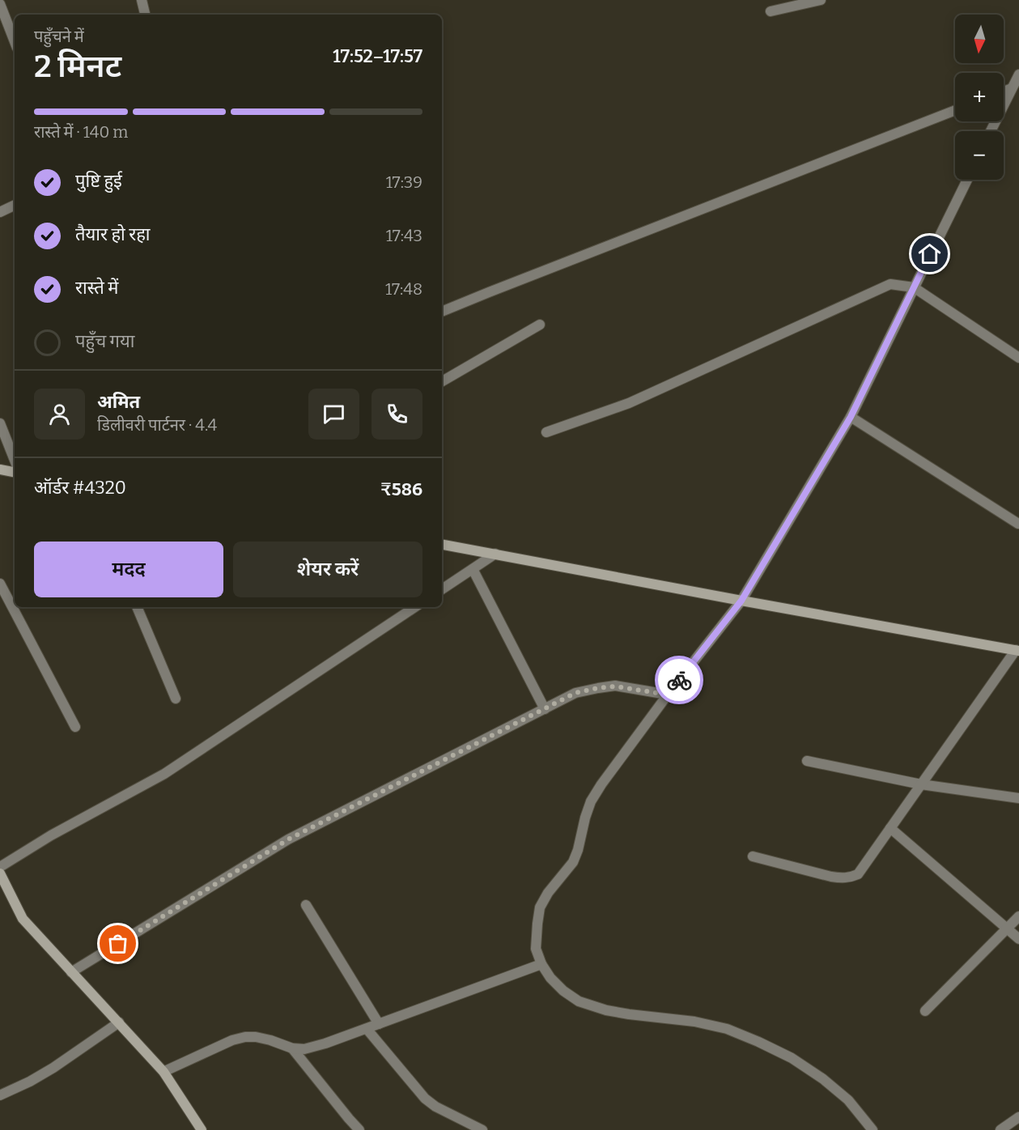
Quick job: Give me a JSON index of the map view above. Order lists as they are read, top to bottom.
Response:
{
  "north": "bottom",
  "page": {
    "map_buttons": ["+", "−"],
    "heading": ["2 मिनट", "पहुँचने में", "17:52–17:57"],
    "panel": [
      "अमित",
      "डिलीवरी पार्टनर · 4.4",
      "ऑर्डर #4320",
      "₹586"
    ],
    "bar": "रास्ते में · 140 m",
    "list": [
      ["पुष्टि हुई", "17:39"],
      ["तैयार हो रहा", "17:43"],
      ["रास्ते में", "17:48"],
      "पहुँच गया"
    ],
    "buttons": ["मदद", "शेयर करें"]
  }
}
